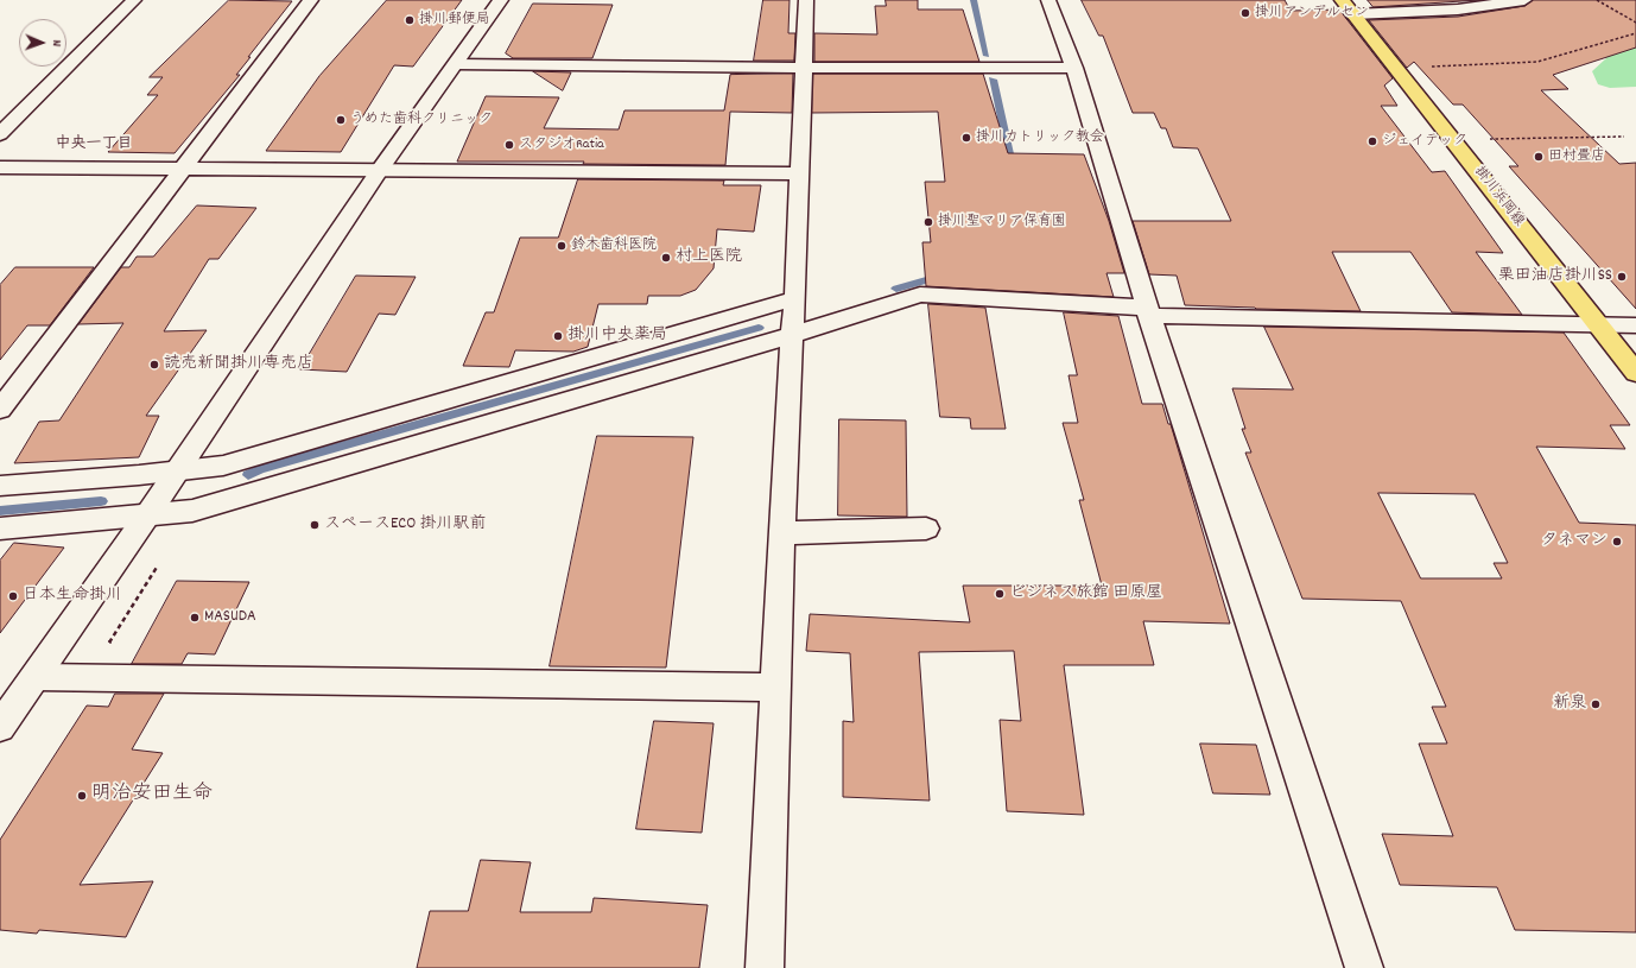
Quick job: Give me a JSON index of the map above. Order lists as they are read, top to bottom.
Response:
{
  "streets": {
    "main road": ["掛川浜岡線"]
  },
  "districts": ["中央一丁目"],
  "places": [
    "掛川アンデルセン",
    "掛川郵便局",
    "うめた歯科クリニック",
    "掛川カトリック教会",
    "ジェイテック",
    "スタジオRatia",
    "田村畳店",
    "掛川聖マリア保育園",
    "鈴木歯科医院",
    "村上医院",
    "栗田油店掛川SS",
    "掛川中央薬局",
    "読売新聞掛川専売店",
    "スペースECO 掛川駅前",
    "タネマン",
    "ビジネス旅館 田原屋",
    "日本生命掛川",
    "MASUDA",
    "新泉",
    "明治安田生命"
  ],
  "north": "right"
}
